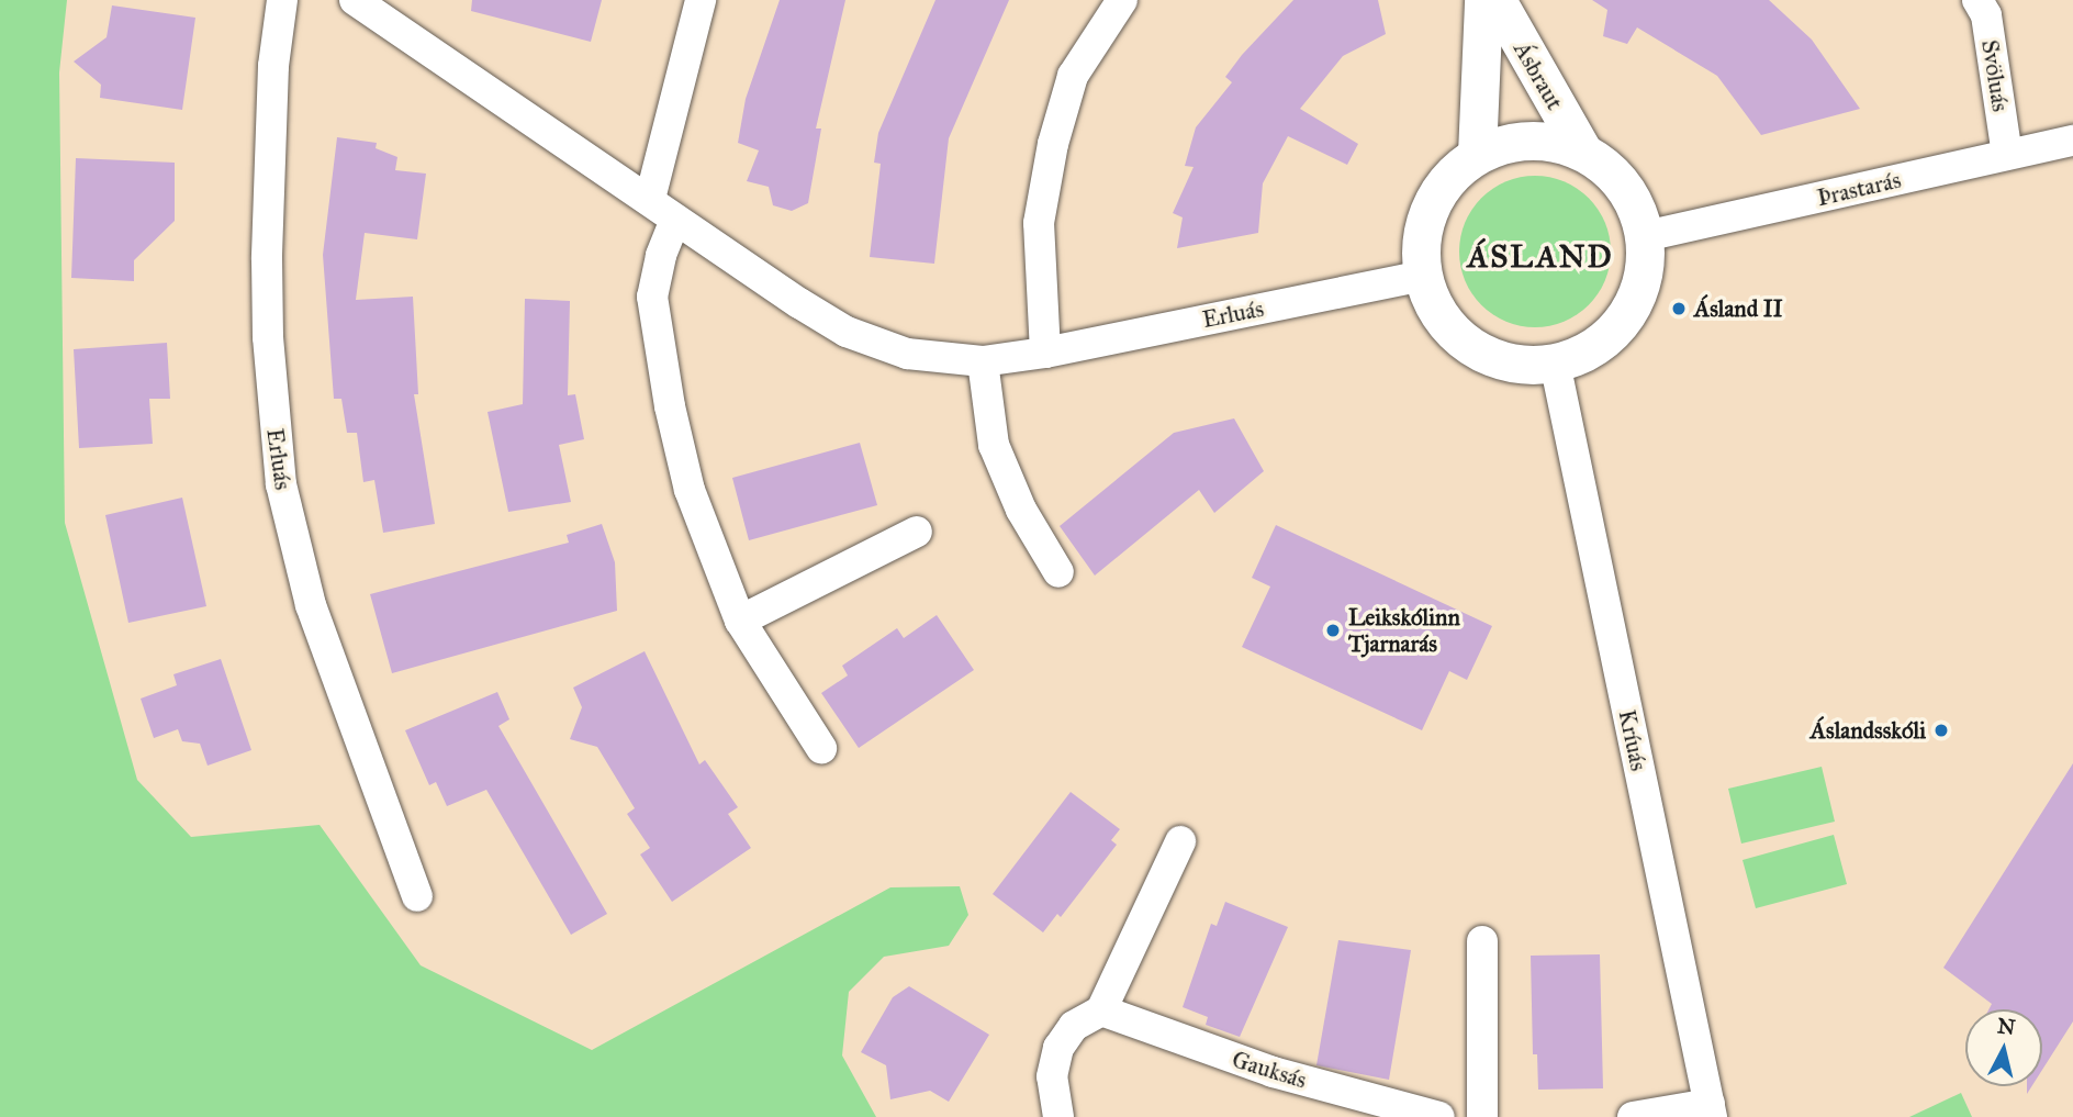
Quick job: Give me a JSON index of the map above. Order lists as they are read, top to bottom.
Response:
{
  "streets": {
    "street": [
      "Ásbraut",
      "Svöluás",
      "Þrastarás",
      "Erluás",
      "Kríuás",
      "Gauksás"
    ]
  },
  "crossings": [
    ["Ásbraut", "Þrastarás"],
    ["Ásbraut", "Erluás"],
    ["Ásbraut", "Kríuás"],
    ["Svöluás", "Þrastarás"],
    ["Þrastarás", "Erluás"],
    ["Þrastarás", "Kríuás"],
    ["Erluás", "Kríuás"]
  ],
  "districts": ["ÁSLAND"],
  "places": ["Ásland II", "Leikskólinn Tjarnarás", "Áslandsskóli"],
  "north": "top"
}
